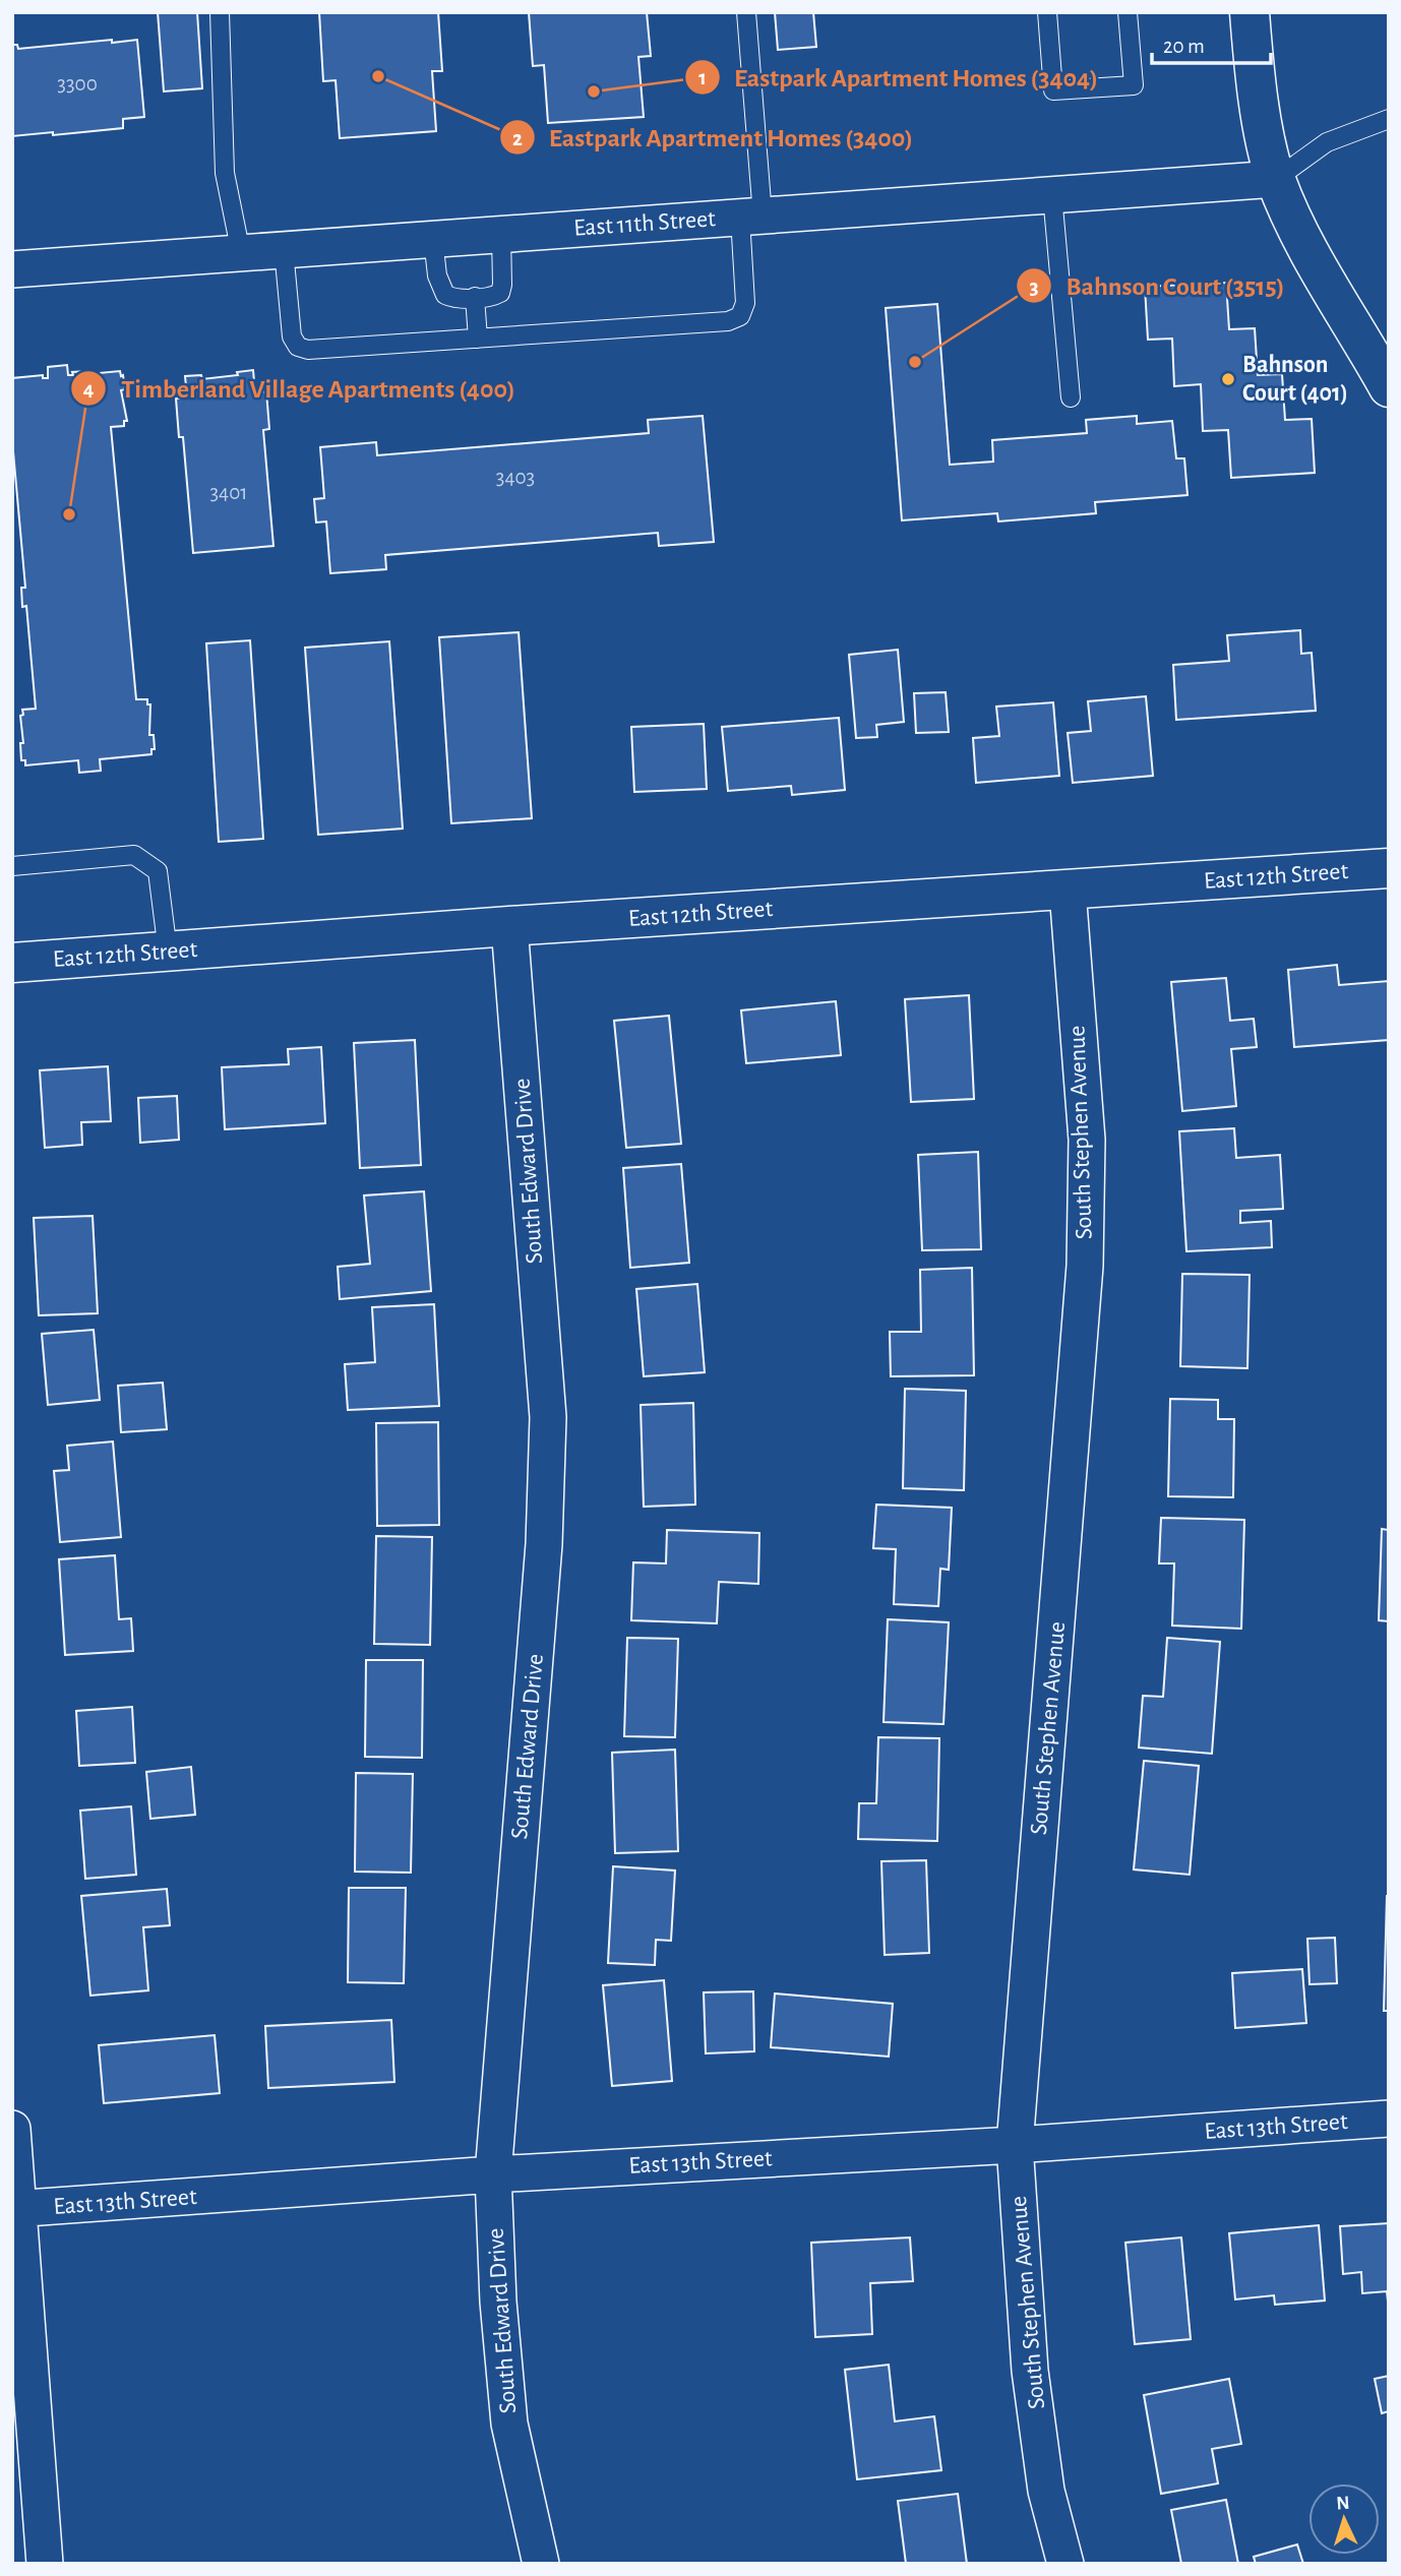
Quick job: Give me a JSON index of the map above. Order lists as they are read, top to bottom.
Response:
{
  "streets": {
    "street": [
      "East 11th Street",
      "East 12th Street",
      "South Stephen Avenue",
      "South Edward Drive",
      "East 13th Street"
    ]
  },
  "crossings": [
    ["East 12th Street", "South Stephen Avenue"],
    ["East 12th Street", "South Edward Drive"],
    ["South Stephen Avenue", "East 13th Street"],
    ["South Edward Drive", "East 13th Street"]
  ],
  "places": [
    "Eastpark Apartment Homes (3400)",
    "Eastpark Apartment Homes (3404)",
    "Bahnson Court (3515)",
    "Bahnson Court (401)",
    "Timberland Village Apartments (400)"
  ],
  "house_numbers": ["3300", "3403", "3401"],
  "scale_bar": "20 m",
  "north": "top"
}
